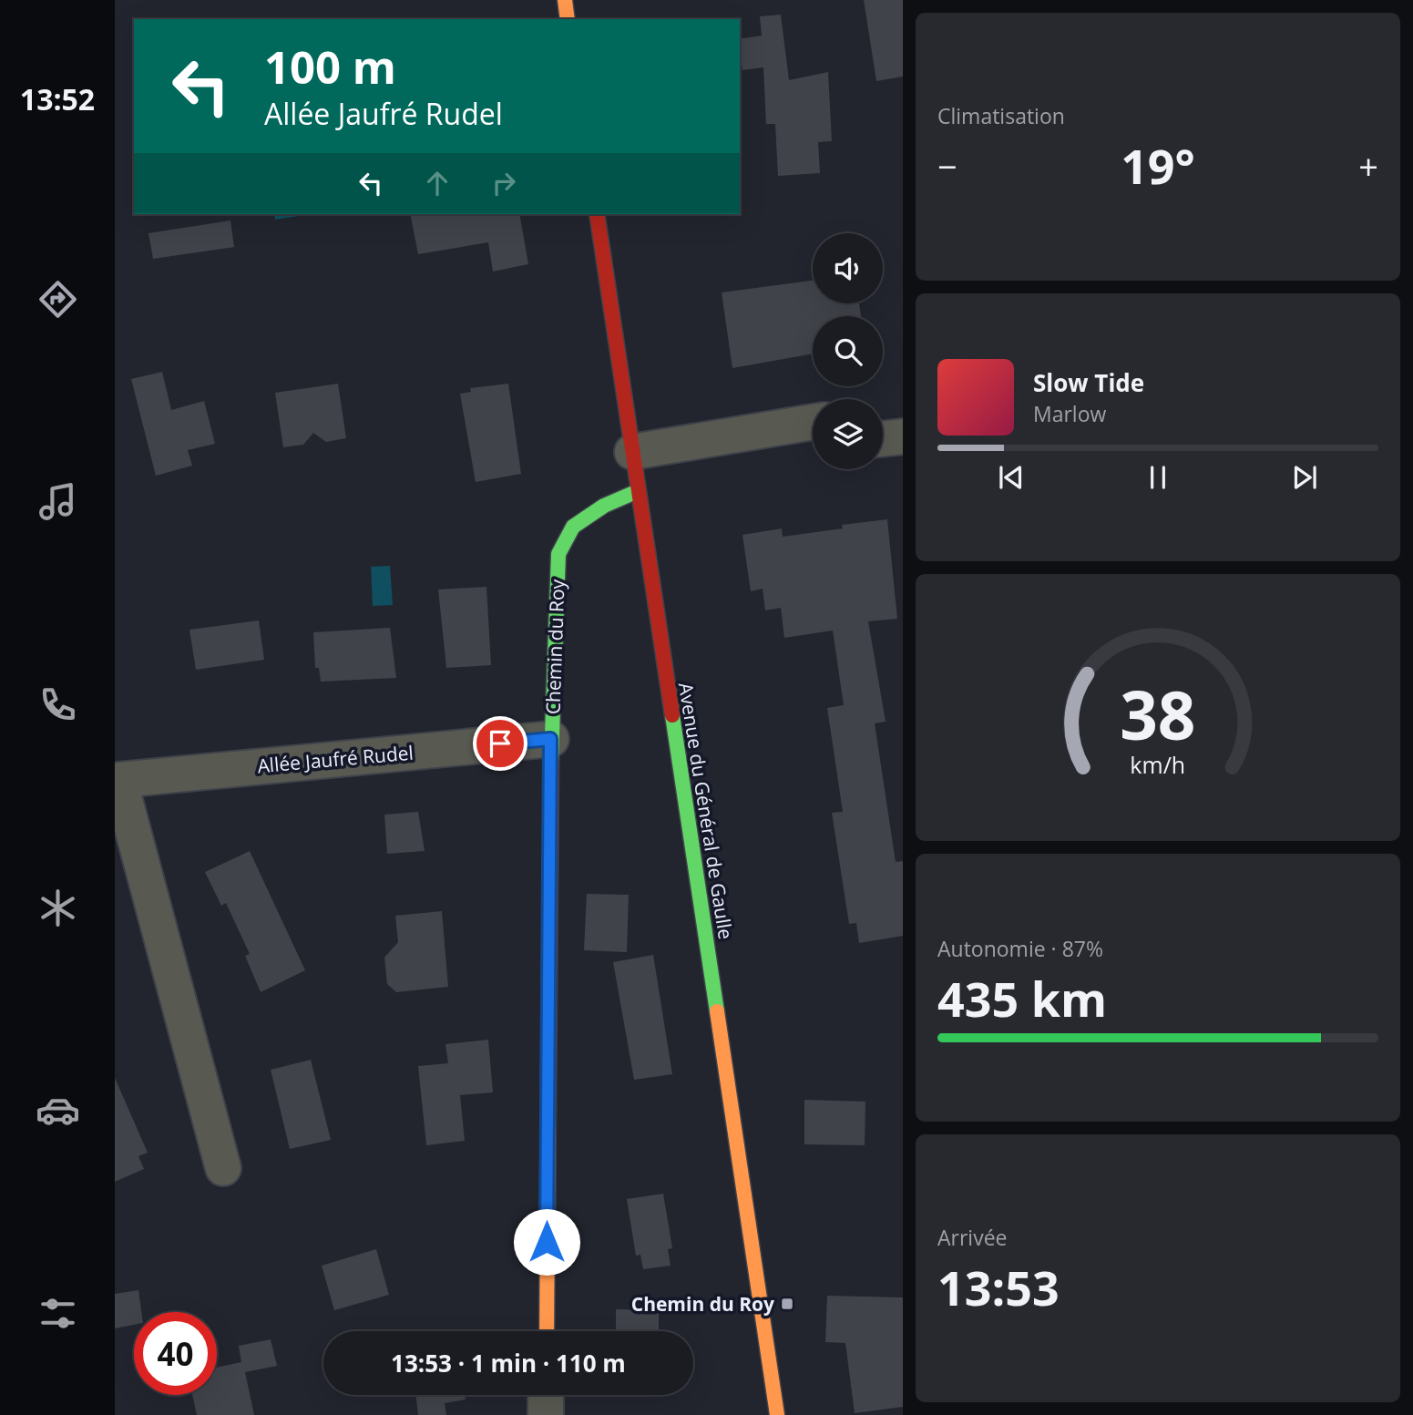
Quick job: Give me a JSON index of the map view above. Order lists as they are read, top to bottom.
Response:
{
  "streets": {
    "main road": ["Chemin du Roy", "Avenue du Général de Gaulle"],
    "street": ["Allée Jaufré Rudel"]
  },
  "crossings": [
    ["Chemin du Roy", "Allée Jaufré Rudel"],
    ["Chemin du Roy", "Avenue du Général de Gaulle"]
  ],
  "places": {
    "transit": ["Chemin du Roy"]
  },
  "page": {
    "tabs": "13:52",
    "tile": [
      "Climatisation",
      ["Autonomie · 87%", "435 km"],
      ["Arrivée", "13:53"]
    ],
    "turn": ["100 m", "Allée Jaufré Rudel"],
    "heat": ["−", "19°", "+"],
    "song": ["Slow Tide", "Marlow"],
    "limit": "40",
    "trip": "13:53 · 1 min · 110 m",
    "gauge": ["38", "km/h"]
  }
}
